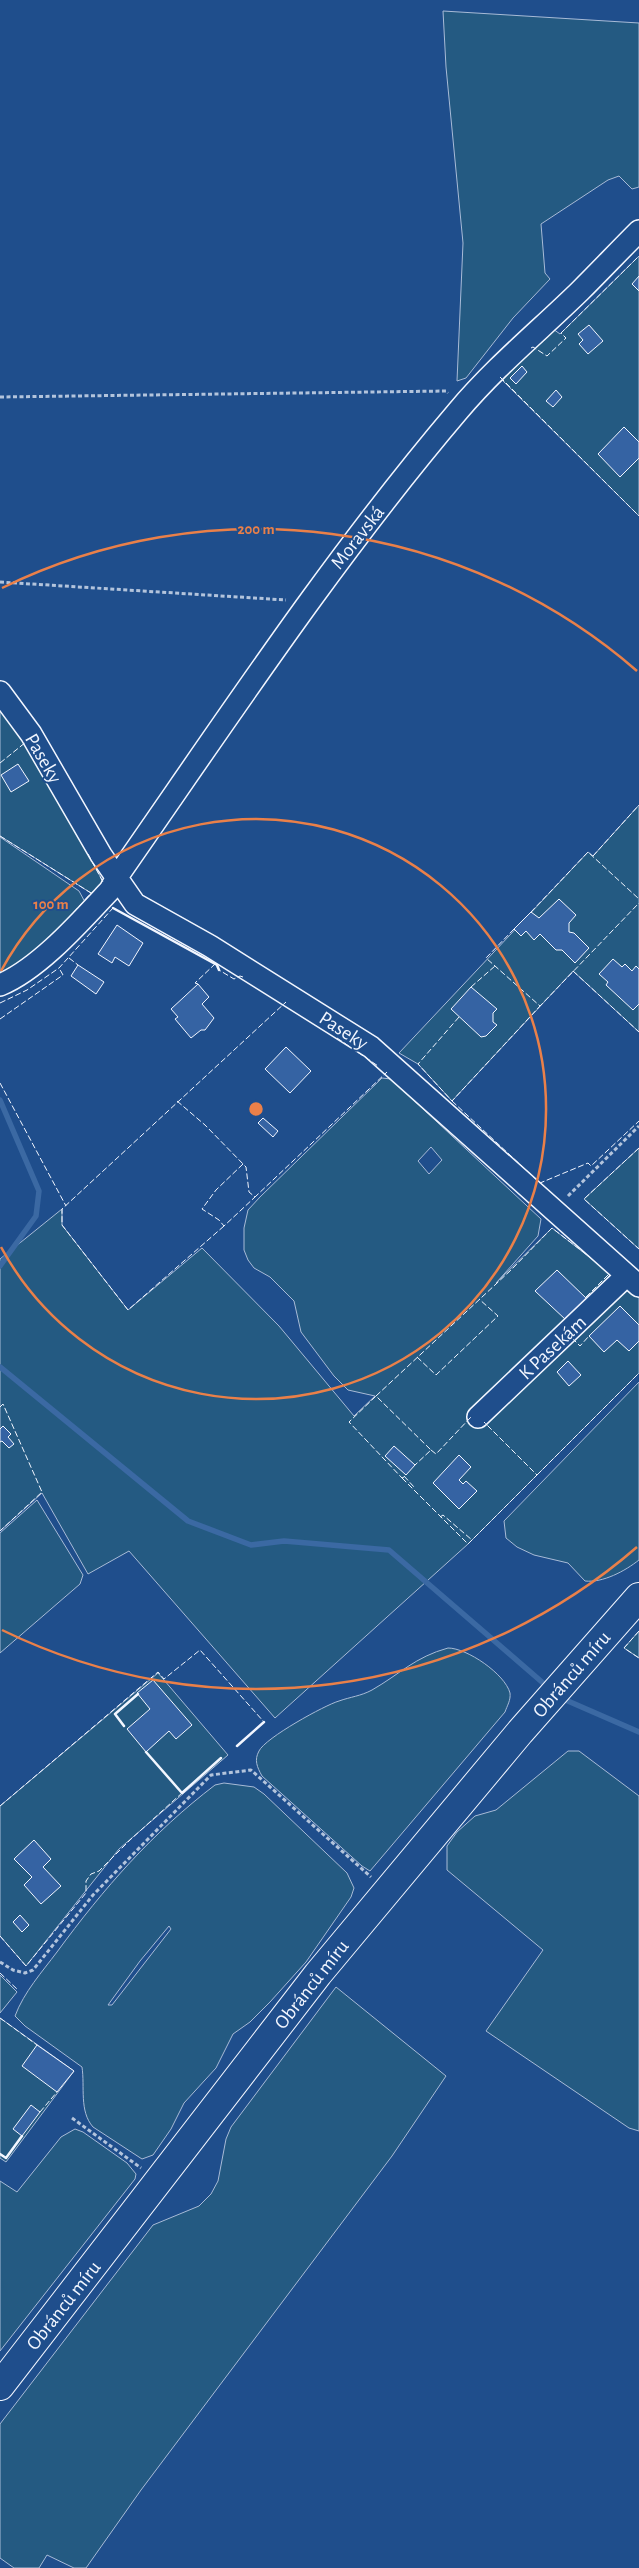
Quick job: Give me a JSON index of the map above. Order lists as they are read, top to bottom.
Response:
{
  "streets": {
    "main road": ["Obránců míru"],
    "street": ["Moravská", "Paseky", "K Pasekám"]
  },
  "crossings": [
    ["Moravská", "Paseky"],
    ["Paseky", "K Pasekám"]
  ],
  "rings": ["200 m", "100 m"]
}
